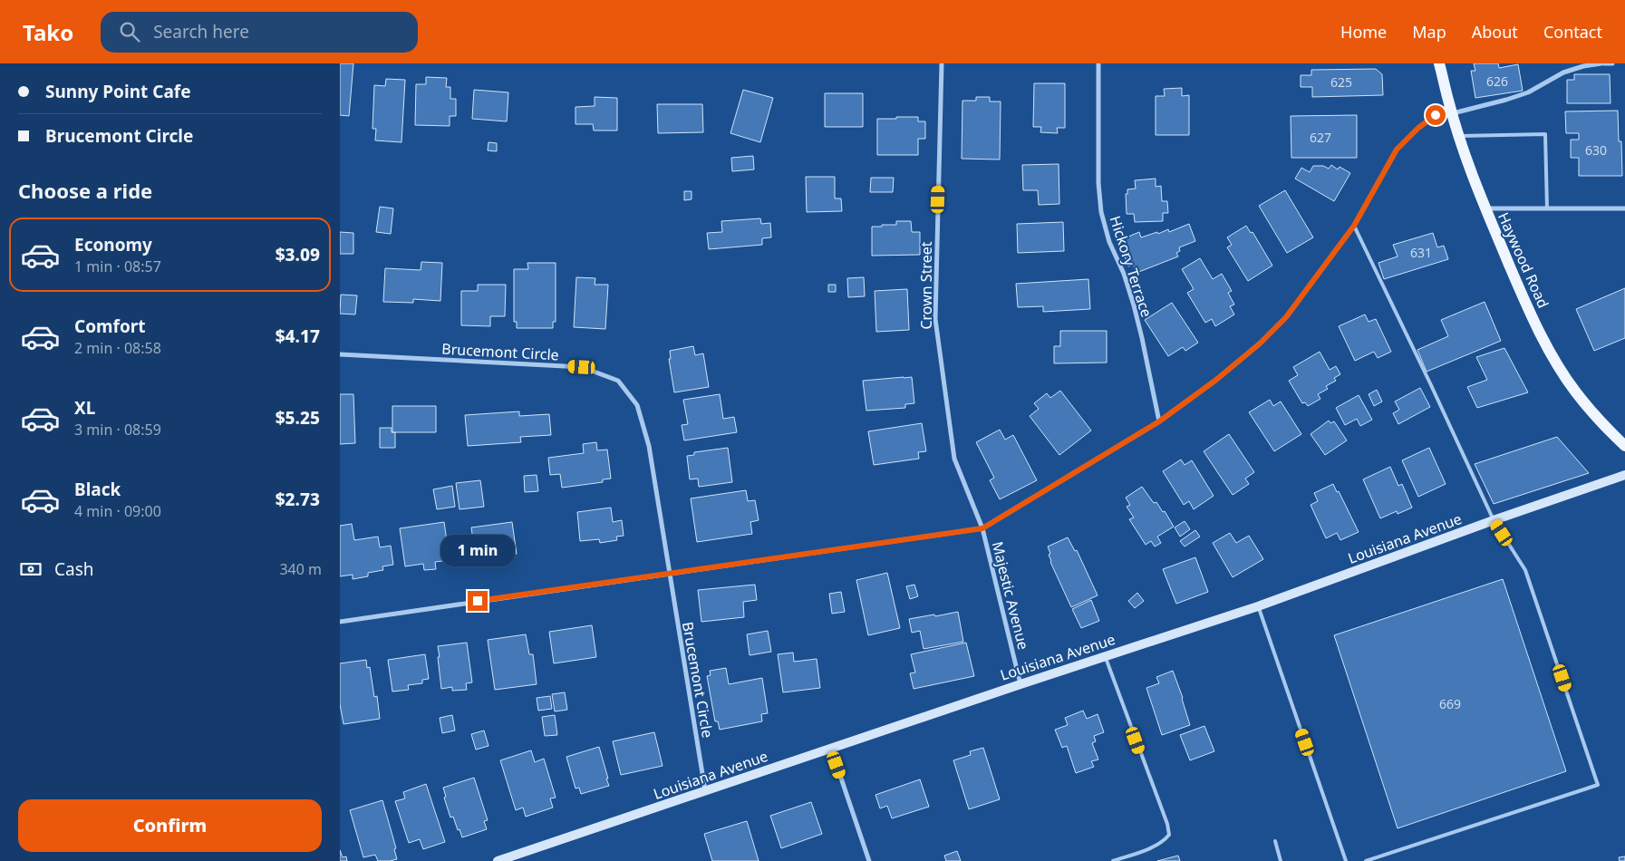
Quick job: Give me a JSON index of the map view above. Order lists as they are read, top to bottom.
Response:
{
  "streets": {
    "main road": ["Haywood Road"],
    "street": [
      "Hickory Terrace",
      "Crown Street",
      "Brucemont Circle",
      "Louisiana Avenue",
      "Majestic Avenue"
    ]
  },
  "crossings": [
    ["Haywood Road", "Majestic Avenue"],
    ["Hickory Terrace", "Majestic Avenue"],
    ["Crown Street", "Majestic Avenue"],
    ["Brucemont Circle", "Louisiana Avenue"],
    ["Louisiana Avenue", "Majestic Avenue"]
  ],
  "house_numbers": [
    "626",
    "625",
    "627",
    "630",
    "631",
    "669"
  ],
  "page": {
    "header": "Tako",
    "search": "Search here",
    "nav": [
      "Home",
      "Map",
      "About",
      "Contact"
    ],
    "banner": ["Sunny Point Cafe", "Brucemont Circle"],
    "heading": "Choose a ride",
    "list": [
      {
        "name": "Economy",
        "note": "1 min · 08:57",
        "value": "$3.09"
      },
      {
        "name": "Comfort",
        "note": "2 min · 08:58",
        "value": "$4.17"
      },
      {
        "name": "XL",
        "note": "3 min · 08:59",
        "value": "$5.25"
      },
      {
        "name": "Black",
        "note": "4 min · 09:00",
        "value": "$2.73"
      }
    ],
    "bubble": "1 min",
    "pay": ["Cash", "340 m"],
    "buttons": "Confirm"
  }
}
